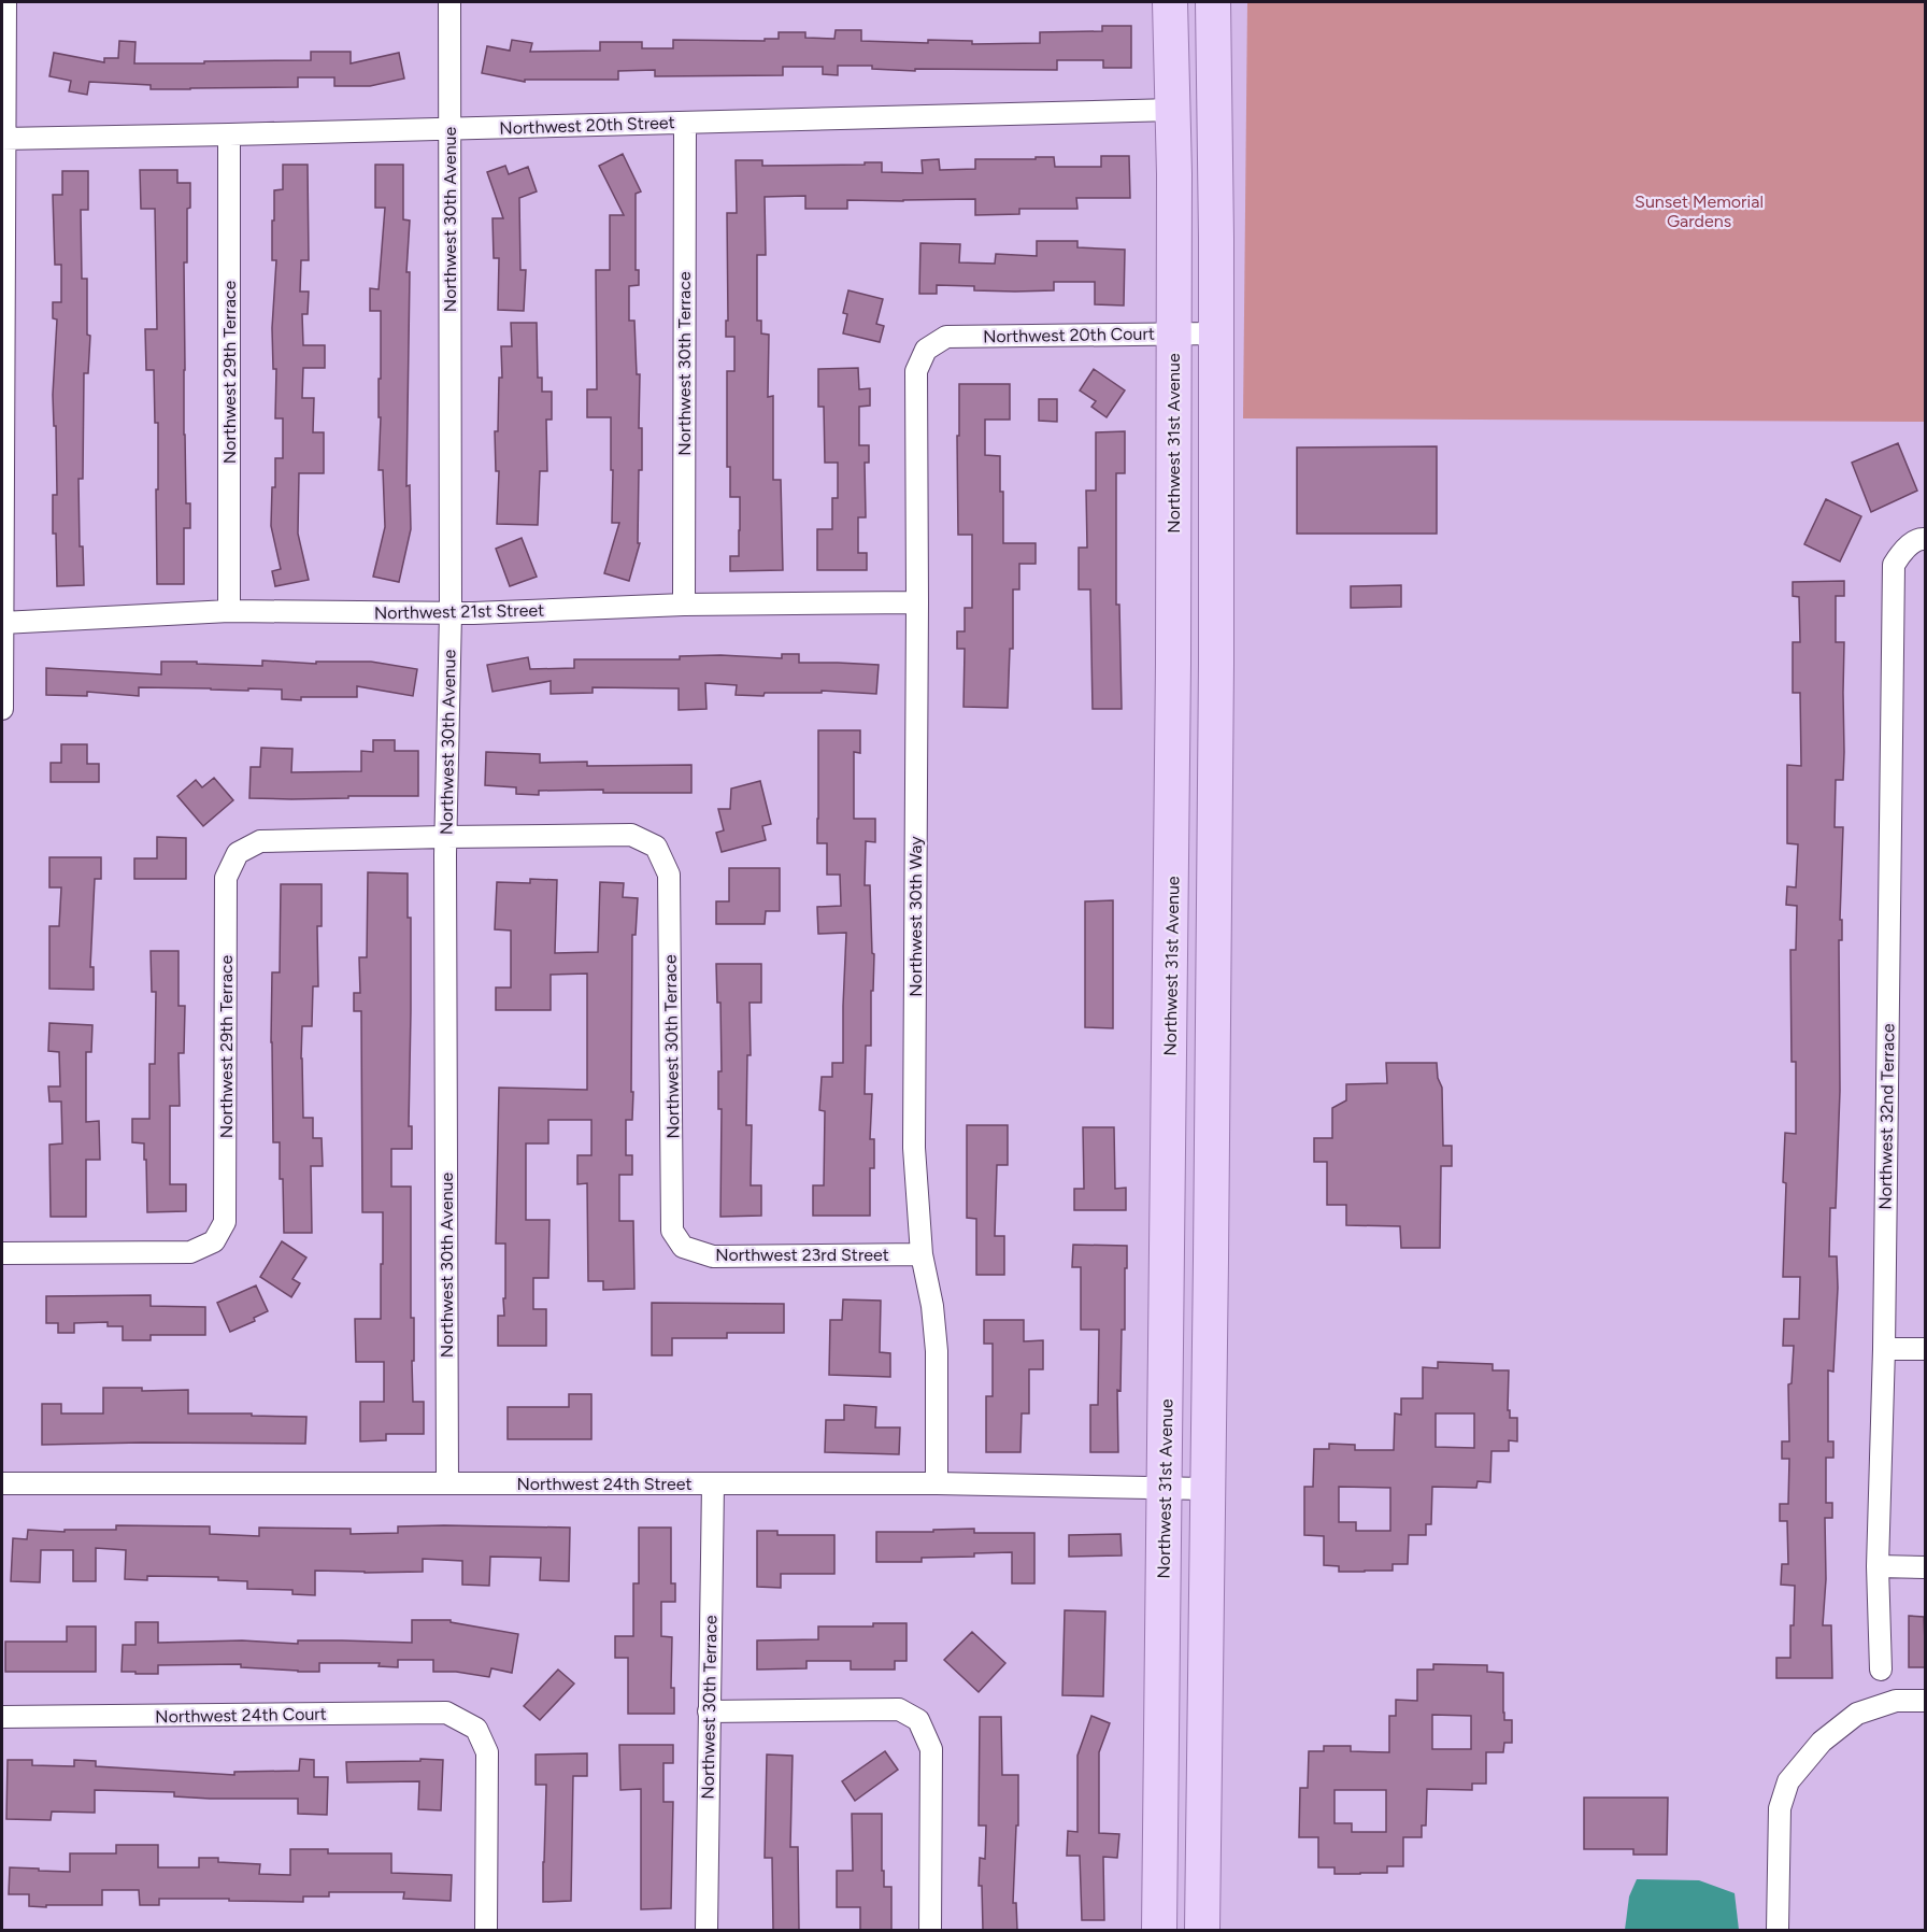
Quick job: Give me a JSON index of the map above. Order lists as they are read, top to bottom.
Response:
{
  "streets": {
    "main road": ["Northwest 31st Avenue"],
    "street": [
      "Northwest 20th Street",
      "Northwest 30th Avenue",
      "Northwest 20th Court",
      "Northwest 30th Terrace",
      "Northwest 29th Terrace",
      "Northwest 21st Street",
      "Northwest 30th Way",
      "Northwest 32nd Terrace",
      "Northwest 23rd Street",
      "Northwest 24th Street",
      "Northwest 24th Court"
    ]
  },
  "crossings": [
    ["Northwest 20th Street", "Northwest 30th Avenue"],
    ["Northwest 20th Street", "Northwest 30th Terrace"],
    ["Northwest 20th Street", "Northwest 29th Terrace"],
    ["Northwest 20th Street", "Northwest 31st Avenue"],
    ["Northwest 30th Avenue", "Northwest 30th Terrace"],
    ["Northwest 30th Avenue", "Northwest 29th Terrace"],
    ["Northwest 30th Avenue", "Northwest 21st Street"],
    ["Northwest 30th Avenue", "Northwest 24th Street"],
    ["Northwest 20th Court", "Northwest 31st Avenue"],
    ["Northwest 20th Court", "Northwest 30th Way"],
    ["Northwest 30th Terrace", "Northwest 29th Terrace"],
    ["Northwest 30th Terrace", "Northwest 21st Street"],
    ["Northwest 30th Terrace", "Northwest 23rd Street"],
    ["Northwest 30th Terrace", "Northwest 24th Street"],
    ["Northwest 29th Terrace", "Northwest 21st Street"],
    ["Northwest 31st Avenue", "Northwest 24th Street"],
    ["Northwest 21st Street", "Northwest 30th Way"],
    ["Northwest 30th Way", "Northwest 23rd Street"],
    ["Northwest 30th Way", "Northwest 24th Street"]
  ],
  "parks": ["Sunset Memorial Gardens"]
}
